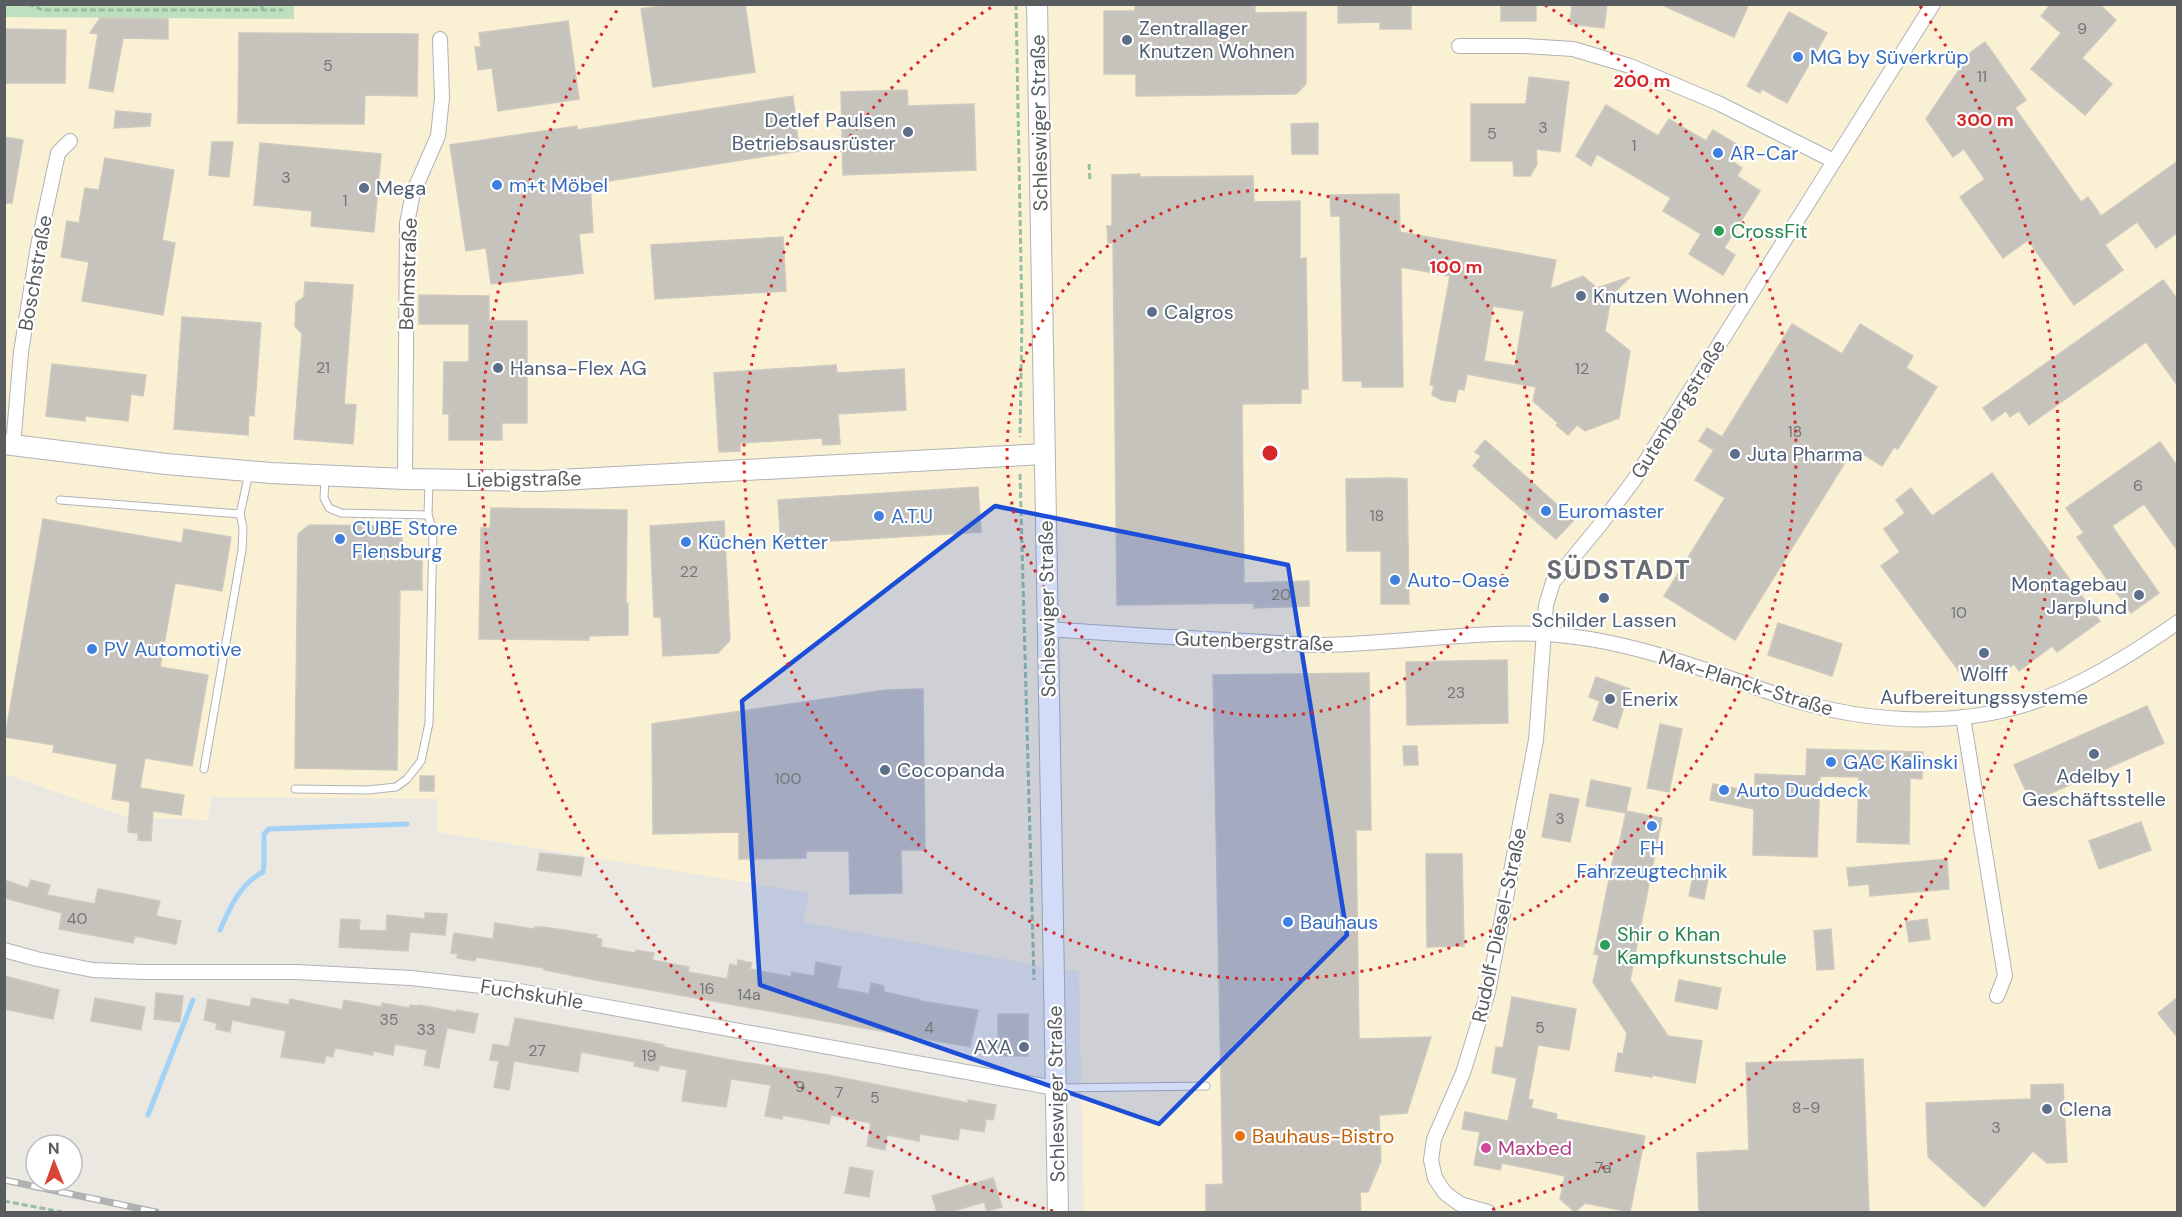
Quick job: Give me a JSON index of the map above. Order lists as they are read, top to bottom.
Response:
{
  "streets": {
    "main road": ["Schleswiger Straße", "Liebigstraße"],
    "street": [
      "Boschstraße",
      "Behmstraße",
      "Gutenbergstraße",
      "Max-Planck-Straße",
      "Rudolf-Diesel-Straße",
      "Fuchskuhle"
    ]
  },
  "crossings": [
    ["Schleswiger Straße", "Gutenbergstraße"],
    ["Schleswiger Straße", "Liebigstraße"],
    ["Schleswiger Straße", "Fuchskuhle"],
    ["Boschstraße", "Liebigstraße"],
    ["Behmstraße", "Liebigstraße"],
    ["Gutenbergstraße", "Max-Planck-Straße"],
    ["Gutenbergstraße", "Rudolf-Diesel-Straße"],
    ["Max-Planck-Straße", "Rudolf-Diesel-Straße"]
  ],
  "districts": ["SÜDSTADT"],
  "places": [
    "Zentrallager Knutzen Wohnen",
    "MG by Süverkrüp",
    "Detlef Paulsen Betriebsausrüster",
    "AR-Car",
    "m+t Möbel",
    "Mega",
    "CrossFit",
    "Knutzen Wohnen",
    "Calgros",
    "Hansa-Flex AG",
    "Juta Pharma",
    "Euromaster",
    "A.T.U",
    "CUBE Store Flensburg",
    "Küchen Ketter",
    "Auto-Oase",
    "Montagebau Jarplund",
    "Schilder Lassen",
    "PV Automotive",
    "Wolff Aufbereitungssysteme",
    "Enerix",
    "Adelby 1 Geschäftsstelle",
    "GAC Kalinski",
    "Cocopanda",
    "Auto Duddeck",
    "FH Fahrzeugtechnik",
    "Bauhaus",
    "Shir o Khan Kampfkunstschule",
    "AXA",
    "Clena",
    "Bauhaus-Bistro",
    "Maxbed"
  ],
  "house_numbers": [
    "9",
    "5",
    "11",
    "3",
    "5",
    "1",
    "3",
    "1",
    "21",
    "12",
    "13",
    "6",
    "18",
    "22",
    "20",
    "10",
    "23",
    "100",
    "3",
    "40",
    "16",
    "14a",
    "35",
    "4",
    "5",
    "33",
    "27",
    "19",
    "9",
    "7",
    "5",
    "8-9",
    "3",
    "7a"
  ],
  "north": "top",
  "rings": ["200 m", "300 m", "100 m"]
}
